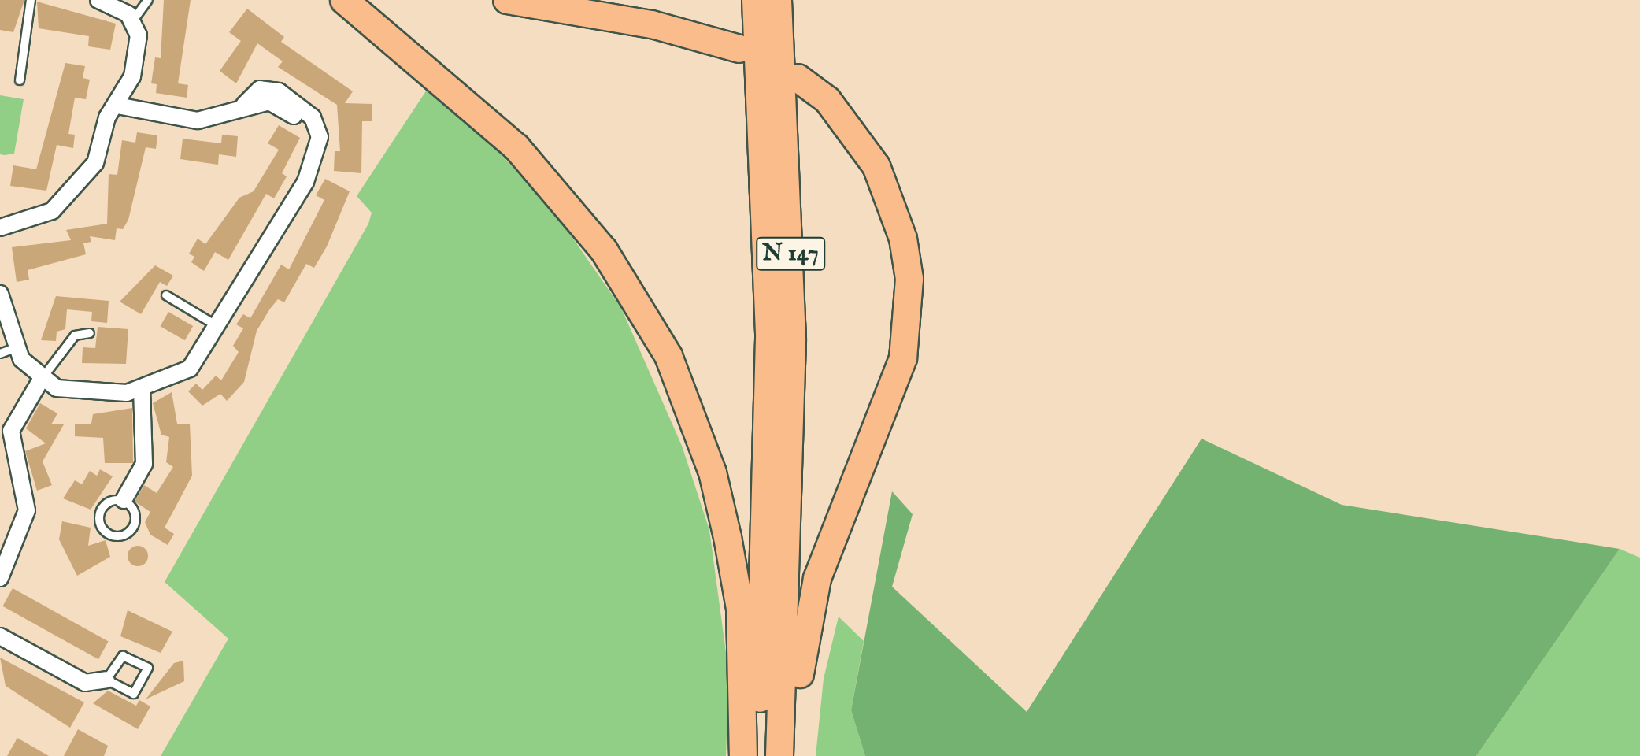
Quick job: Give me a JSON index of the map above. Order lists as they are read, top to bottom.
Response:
{
  "streets": {
    "highway": ["N 147"]
  }
}
